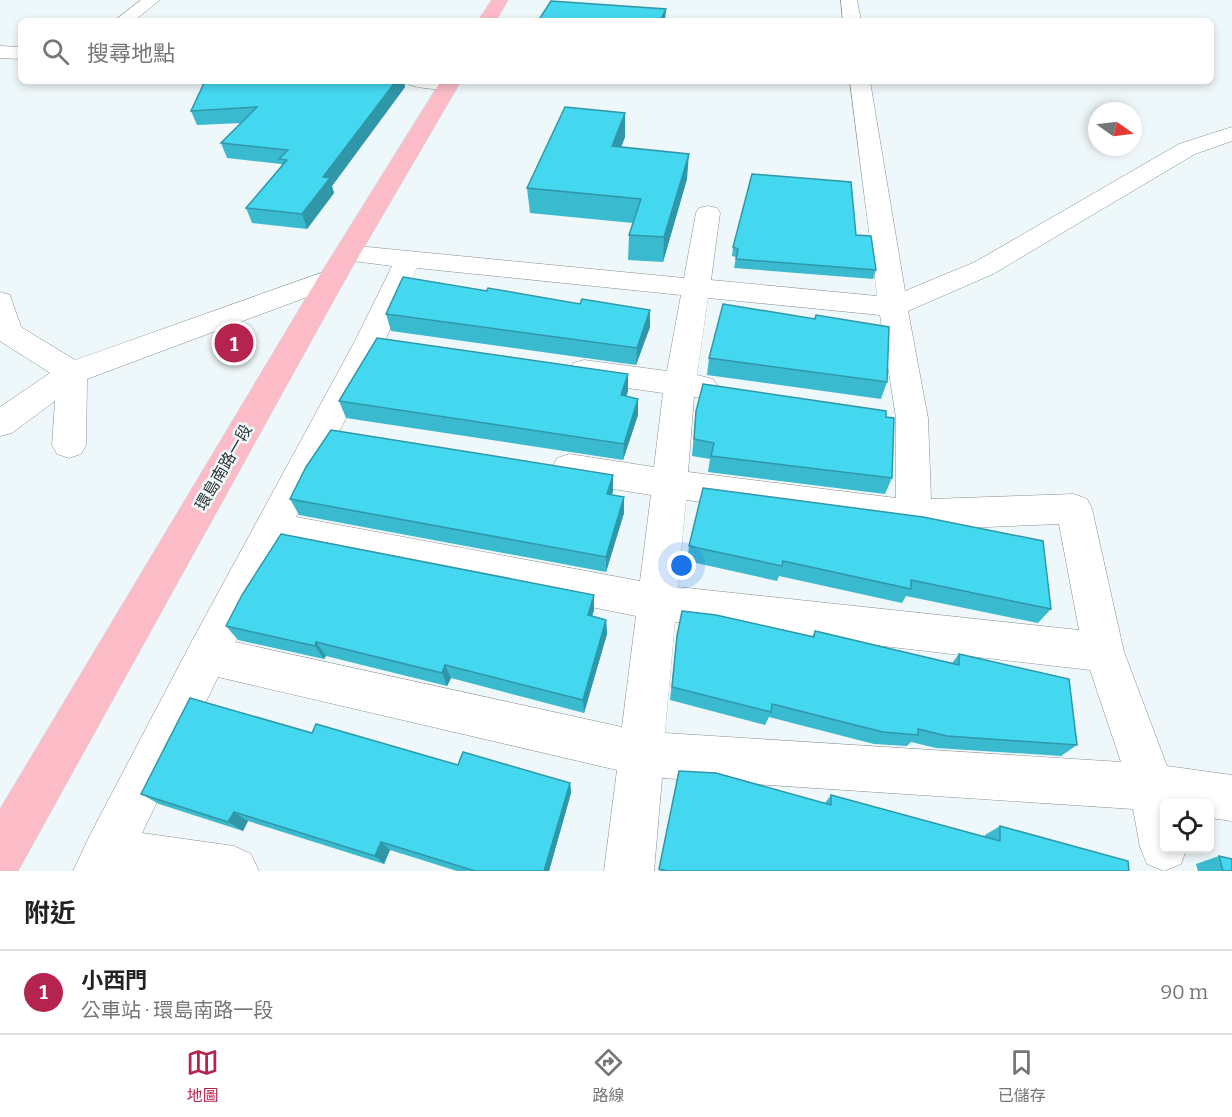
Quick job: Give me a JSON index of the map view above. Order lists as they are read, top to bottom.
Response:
{
  "streets": {
    "main road": ["環島南路一段"]
  },
  "north": "right",
  "page": {
    "search": "搜尋地點",
    "pins": "1",
    "heading": "附近",
    "list": [
      {
        "mark": "1",
        "name": "小西門",
        "note": "公車站 · 環島南路一段",
        "value": "90 m"
      }
    ],
    "nav": ["地圖", "路線", "已儲存"]
  }
}
